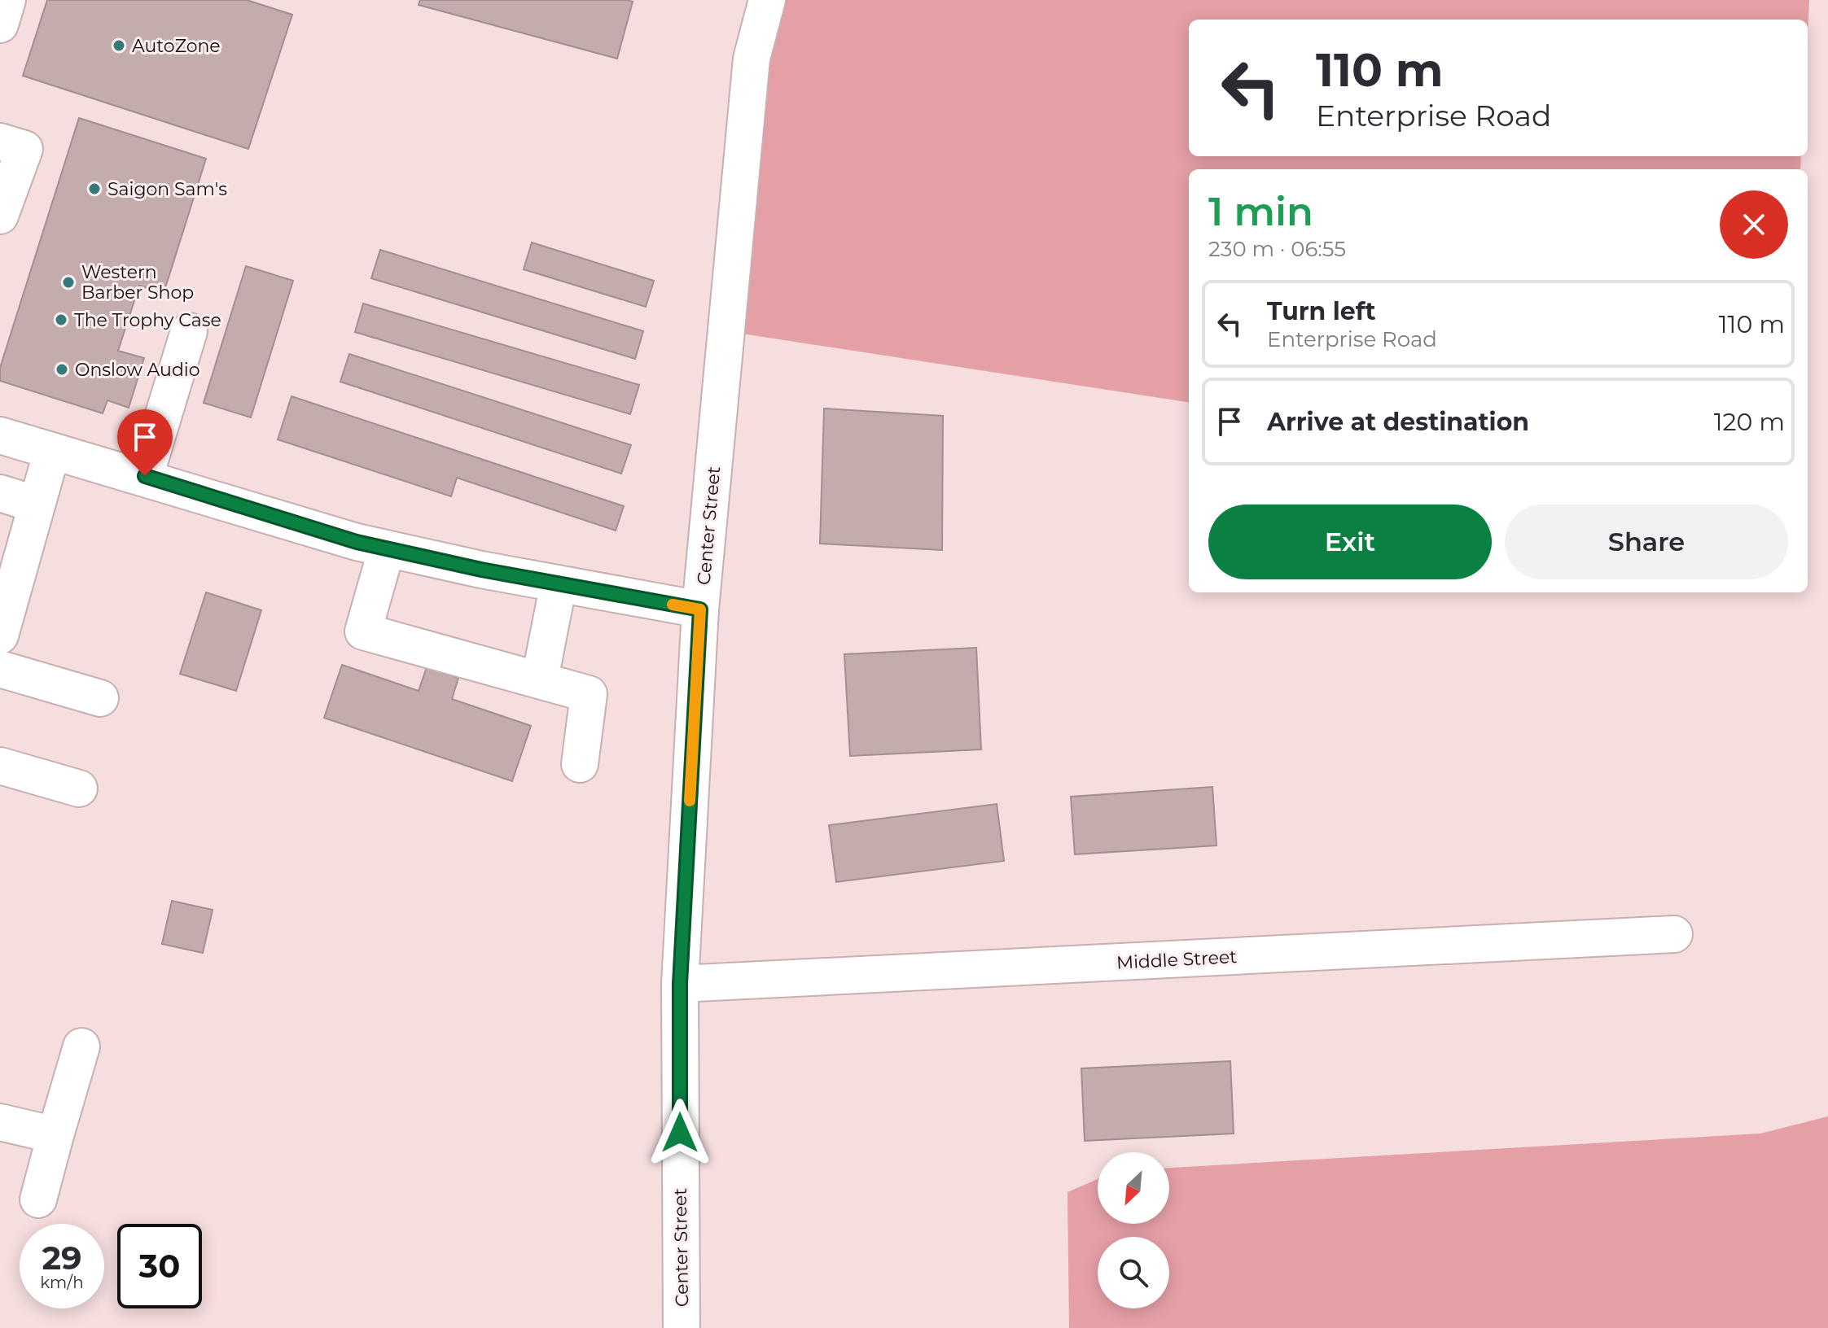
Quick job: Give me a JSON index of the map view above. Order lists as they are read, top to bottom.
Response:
{
  "streets": {
    "street": ["Center Street", "Middle Street"]
  },
  "crossings": [
    ["Center Street", "Middle Street"]
  ],
  "places": [
    "AutoZone",
    "Saigon Sam's",
    "Western Barber Shop",
    "The Trophy Case",
    "Onslow Audio"
  ],
  "north": "bottom left",
  "page": {
    "turn": ["110 m", "Enterprise Road"],
    "heading": ["1 min", "230 m · 06:55"],
    "list": [
      {
        "name": "Turn left",
        "note": "Enterprise Road",
        "value": "110 m"
      },
      {
        "name": "Arrive at destination",
        "value": "120 m"
      }
    ],
    "buttons": ["Exit", "Share"],
    "speed": "29 km/h",
    "limit": "30"
  }
}
